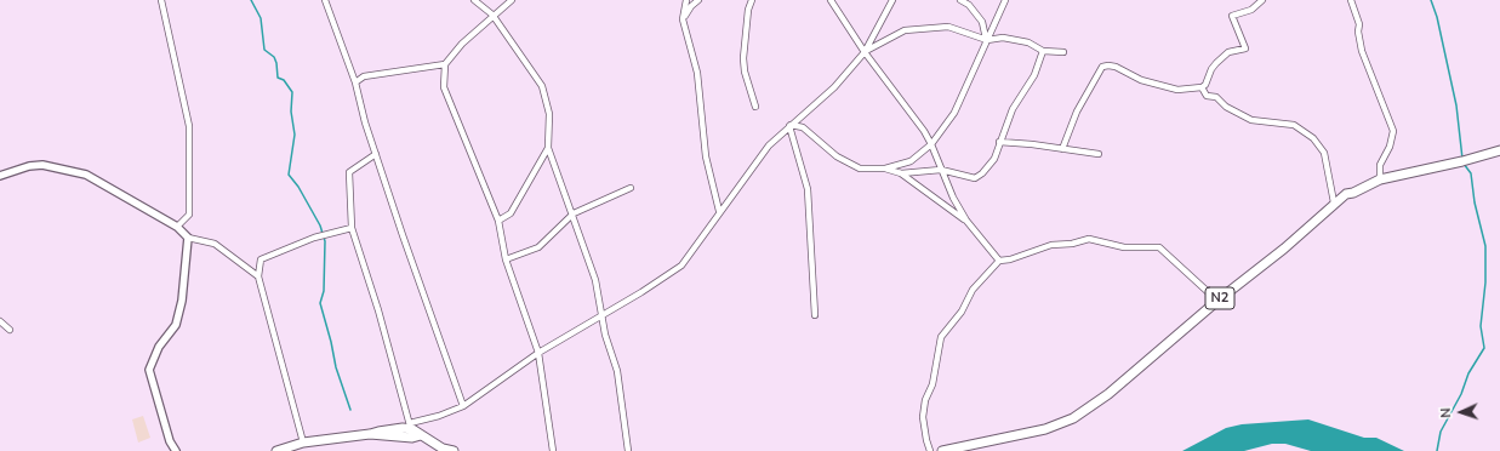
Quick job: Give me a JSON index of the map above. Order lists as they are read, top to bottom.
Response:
{
  "streets": {
    "highway": ["N2"]
  },
  "north": "left"
}
